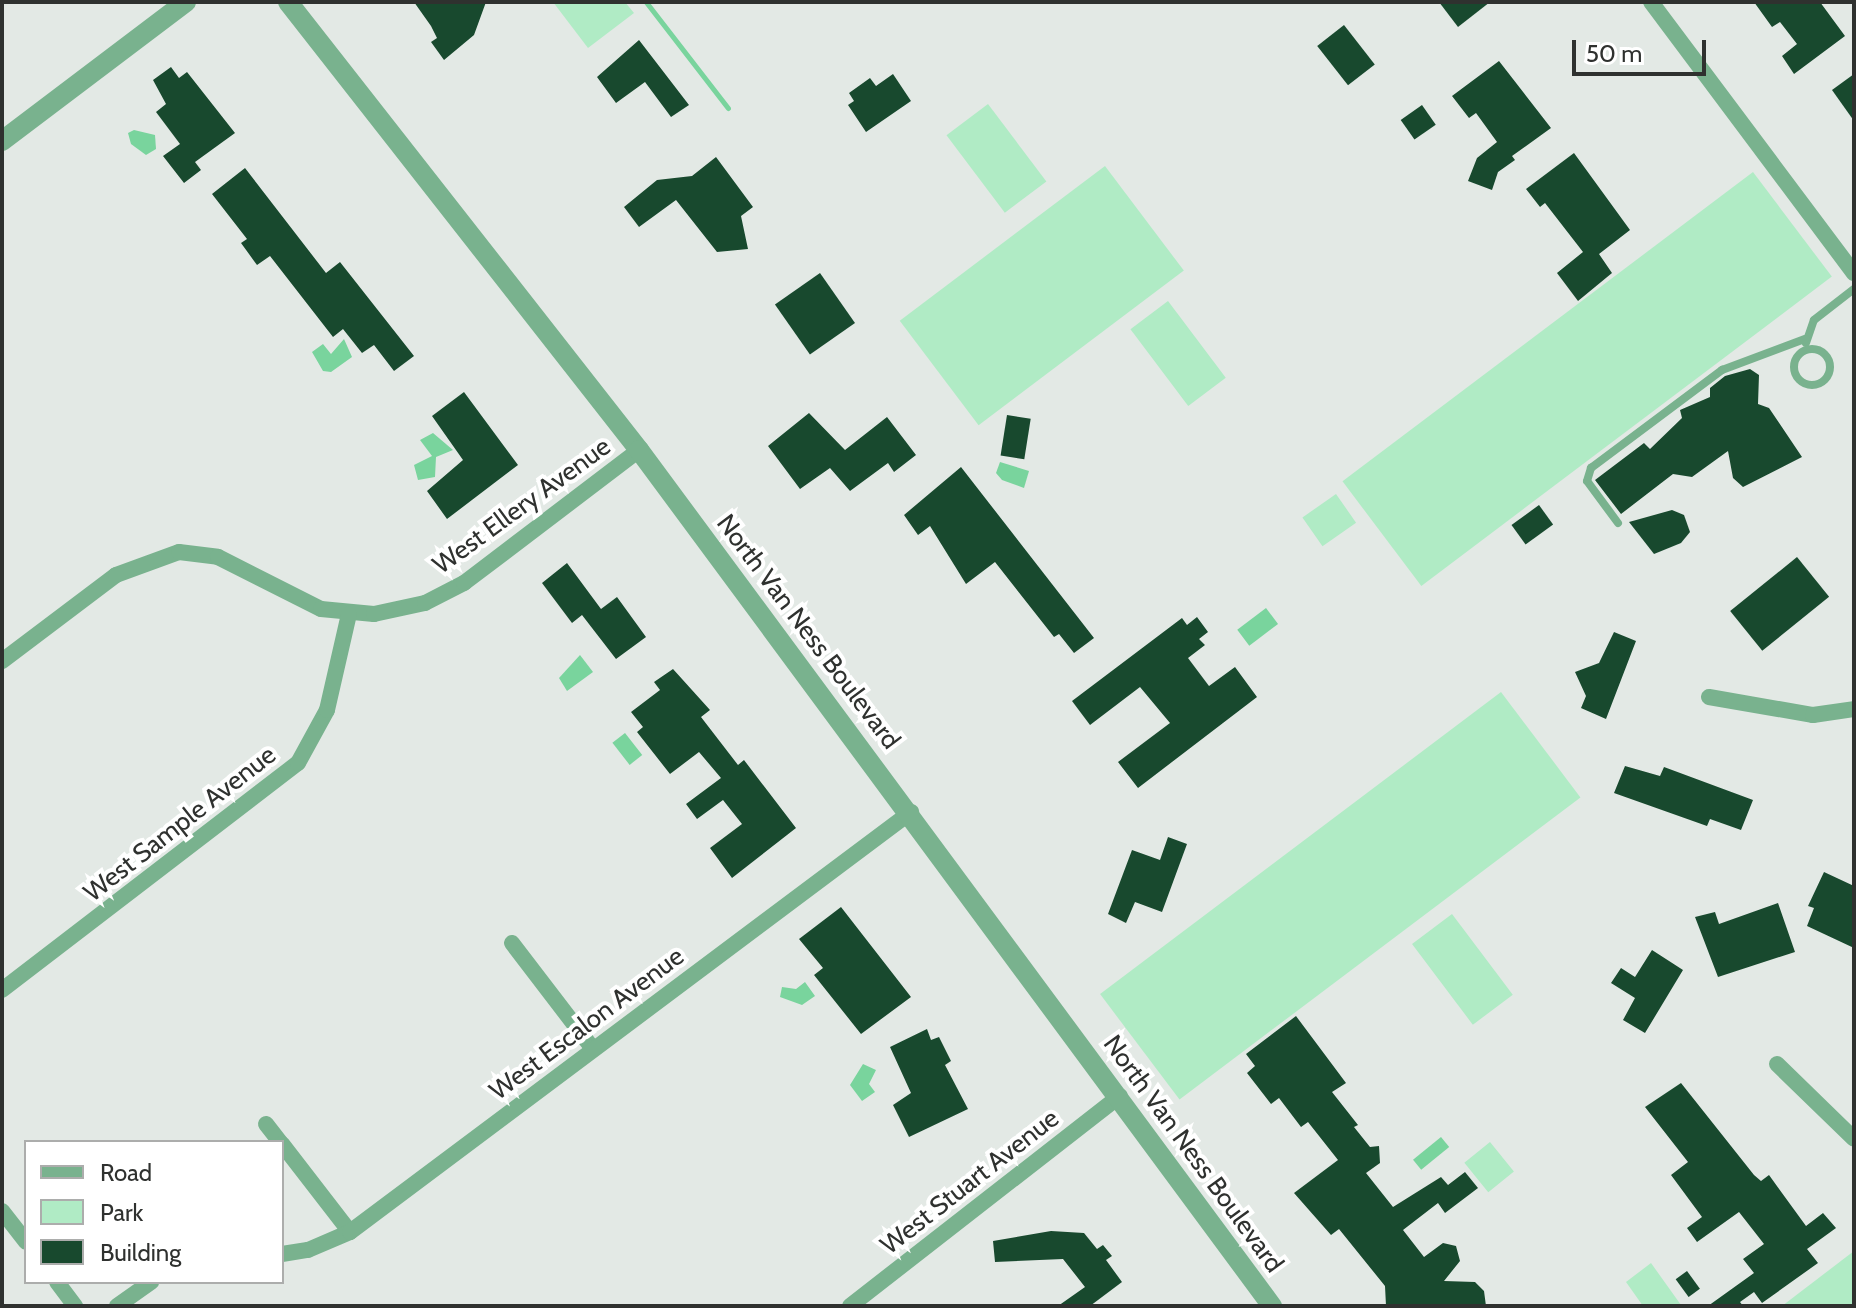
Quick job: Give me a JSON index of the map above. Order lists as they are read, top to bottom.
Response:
{
  "streets": {
    "street": [
      "West Ellery Avenue",
      "North Van Ness Boulevard",
      "West Sample Avenue",
      "West Escalon Avenue",
      "West Stuart Avenue"
    ]
  },
  "crossings": [
    ["West Ellery Avenue", "North Van Ness Boulevard"],
    ["West Ellery Avenue", "West Sample Avenue"],
    ["North Van Ness Boulevard", "West Escalon Avenue"],
    ["North Van Ness Boulevard", "West Stuart Avenue"]
  ],
  "legend": ["Road", "Park", "Building"],
  "scale_bar": "50 m"
}
